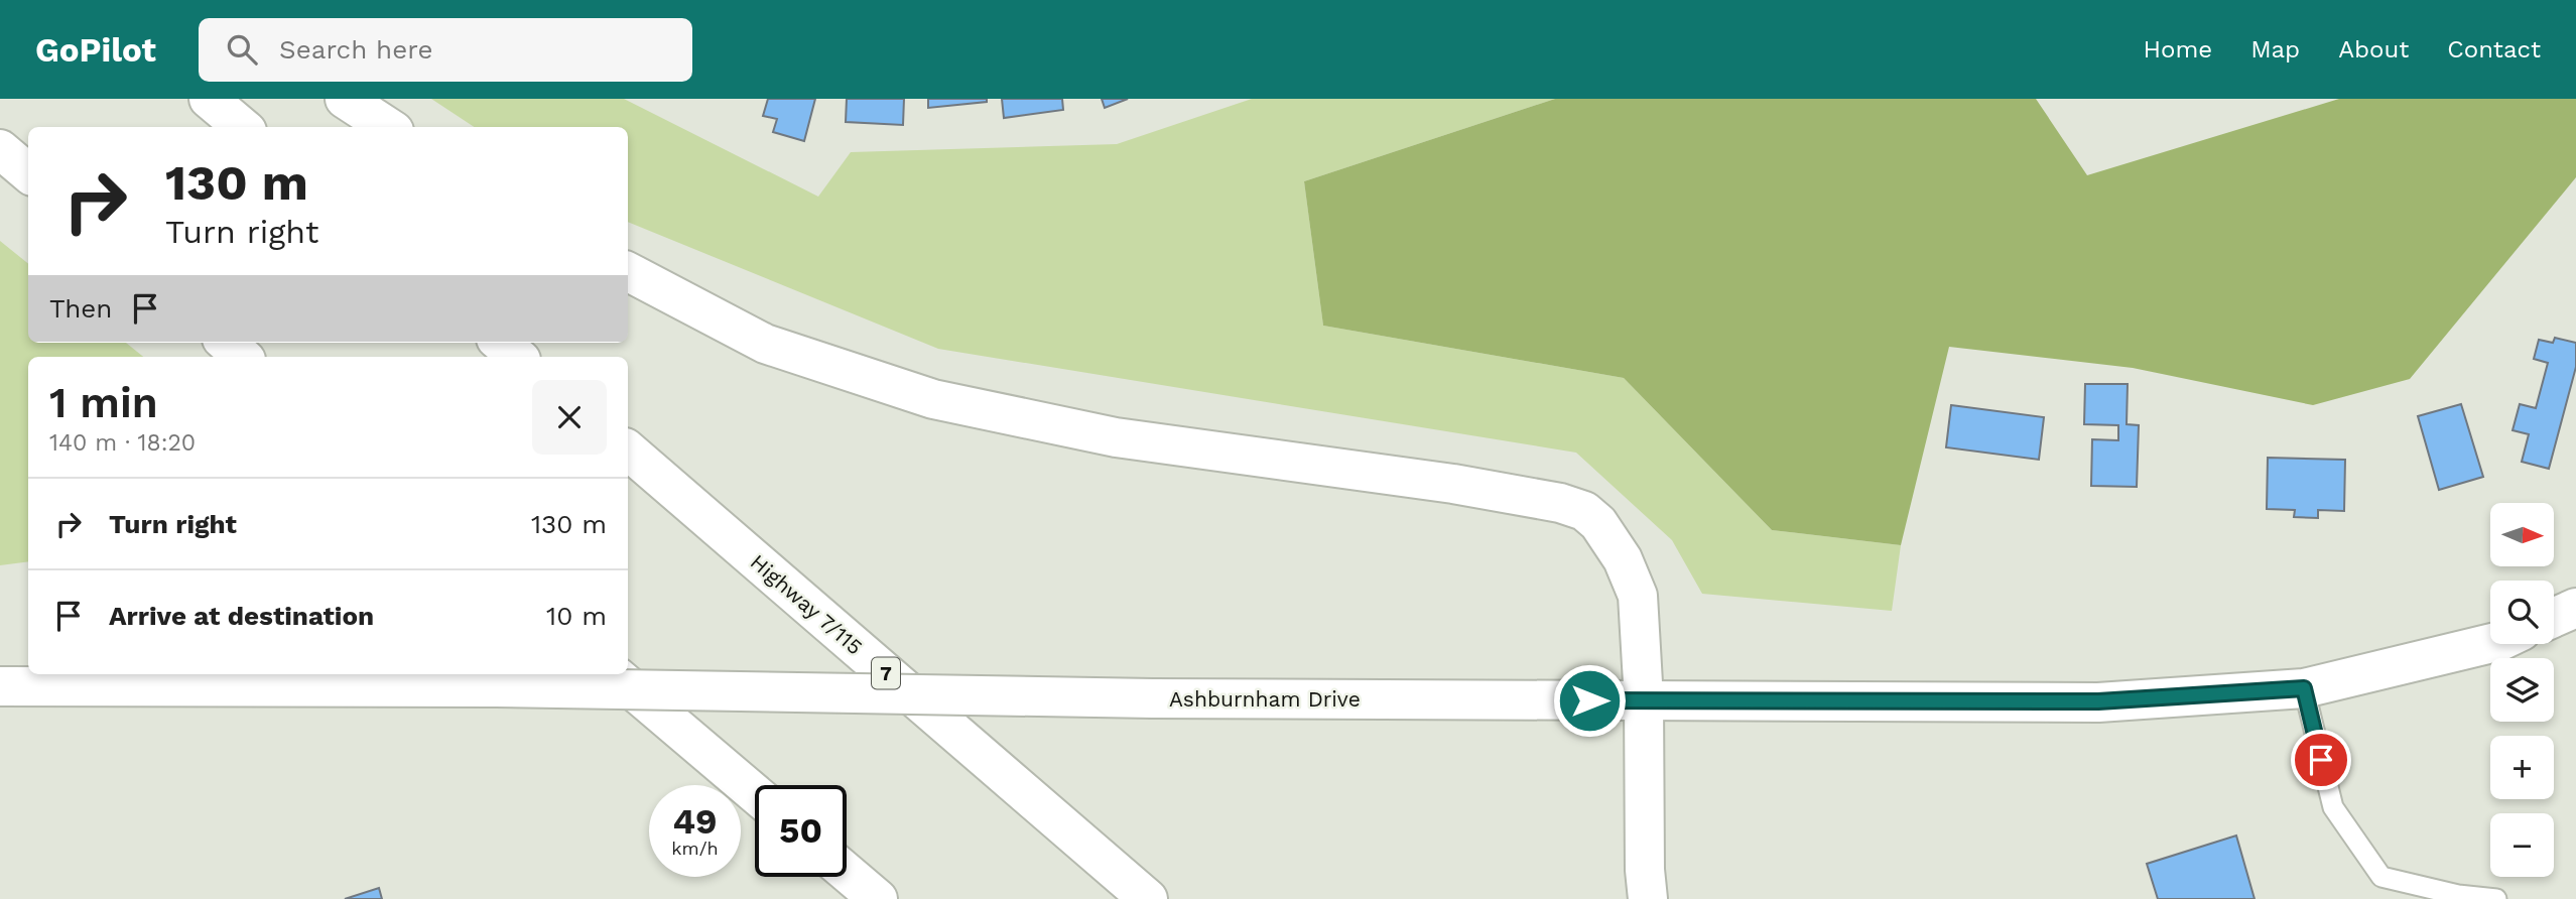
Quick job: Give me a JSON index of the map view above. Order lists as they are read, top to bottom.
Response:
{
  "streets": {
    "main road": ["Highway 7/115", "7", "Ashburnham Drive"]
  },
  "north": "right",
  "page": {
    "header": "GoPilot",
    "search": "Search here",
    "nav": [
      "Home",
      "Map",
      "About",
      "Contact"
    ],
    "turn": ["130 m", "Turn right"],
    "then": "Then",
    "heading": ["1 min", "140 m · 18:20"],
    "list": [
      {
        "name": "Turn right",
        "value": "130 m"
      },
      {
        "name": "Arrive at destination",
        "value": "10 m"
      }
    ],
    "map_buttons": ["+", "−"],
    "speed": "49 km/h",
    "limit": "50"
  }
}
